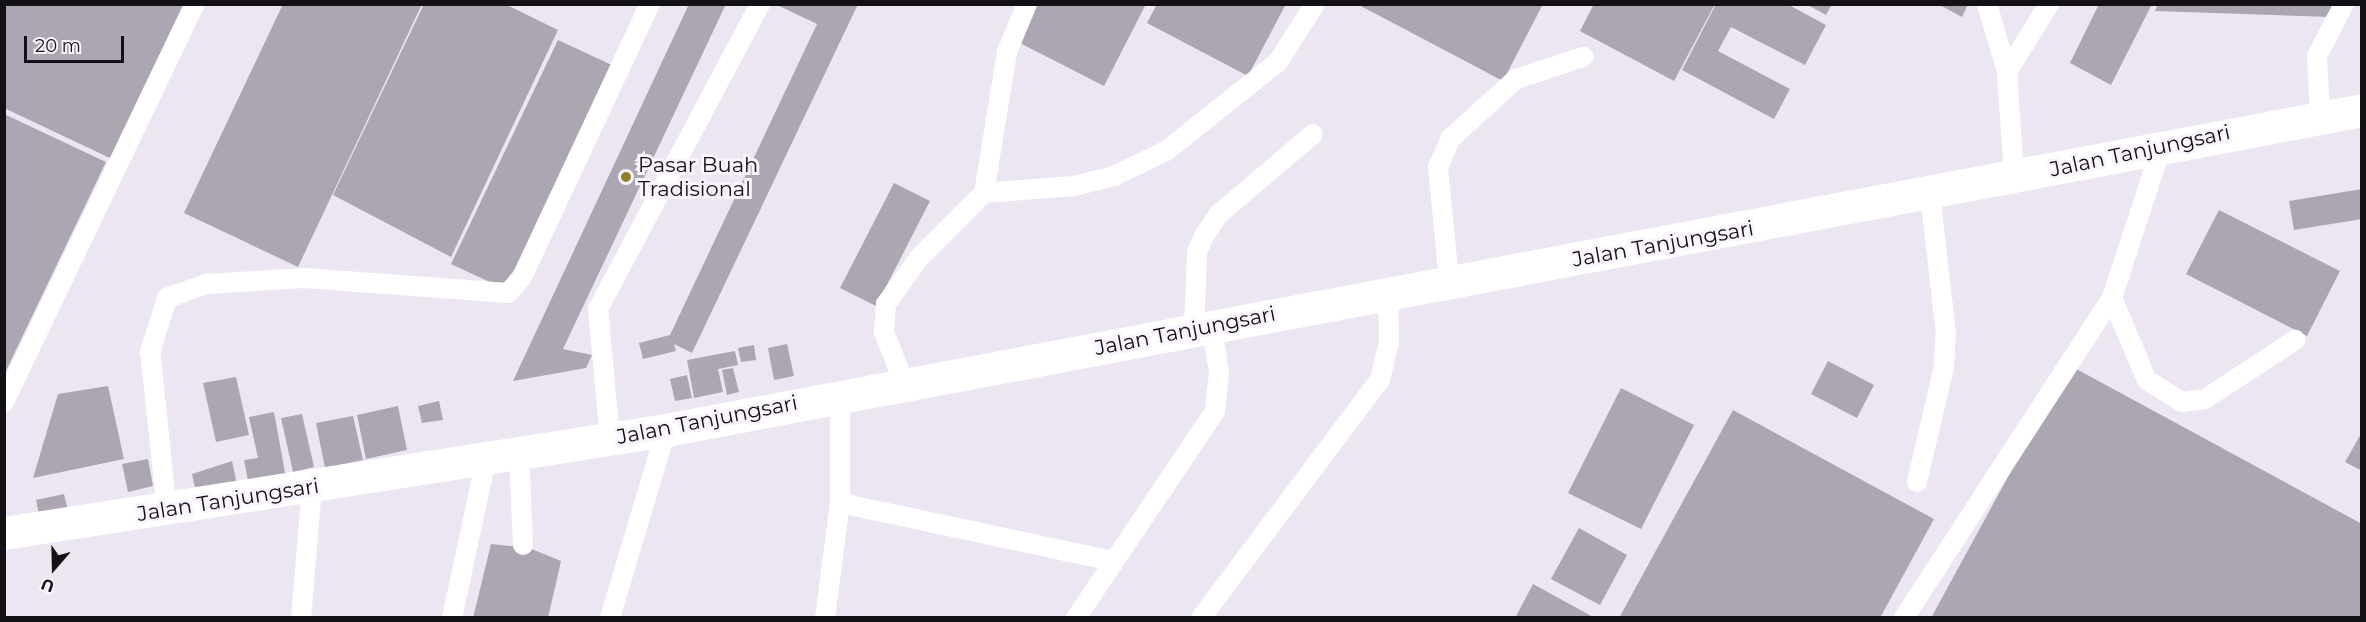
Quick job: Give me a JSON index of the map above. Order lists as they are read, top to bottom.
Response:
{
  "streets": {
    "main road": ["Jalan Tanjungsari"]
  },
  "places": ["Pasar Buah Tradisional"],
  "scale_bar": "20 m",
  "north": "bottom"
}
